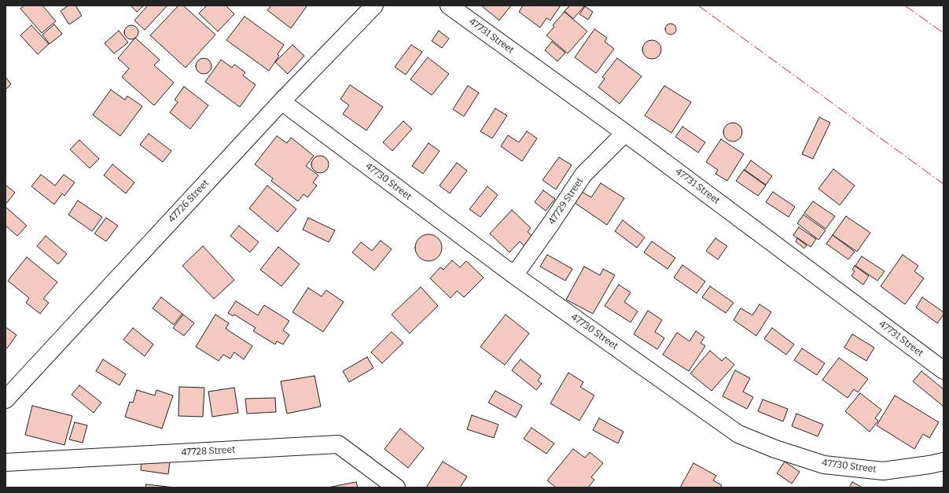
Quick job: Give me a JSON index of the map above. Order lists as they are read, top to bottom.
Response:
{
  "streets": {
    "street": [
      "47731 Street",
      "47730 Street",
      "47726 Street",
      "47729 Street",
      "47728 Street"
    ]
  },
  "crossings": [
    ["47731 Street", "47729 Street"],
    ["47730 Street", "47726 Street"],
    ["47730 Street", "47729 Street"]
  ]
}
